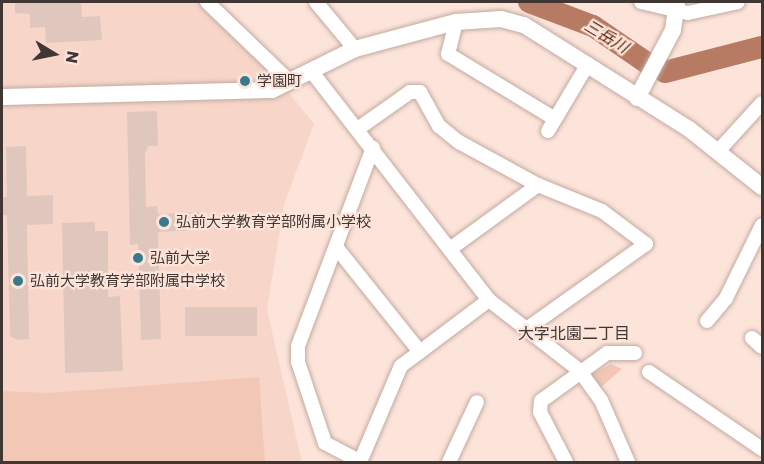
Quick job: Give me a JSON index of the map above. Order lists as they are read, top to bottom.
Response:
{
  "districts": ["大字北園二丁目"],
  "water": ["三岳川"],
  "places": [
    "学園町",
    "弘前大学教育学部附属小学校",
    "弘前大学",
    "弘前大学教育学部附属中学校"
  ],
  "north": "right"
}
